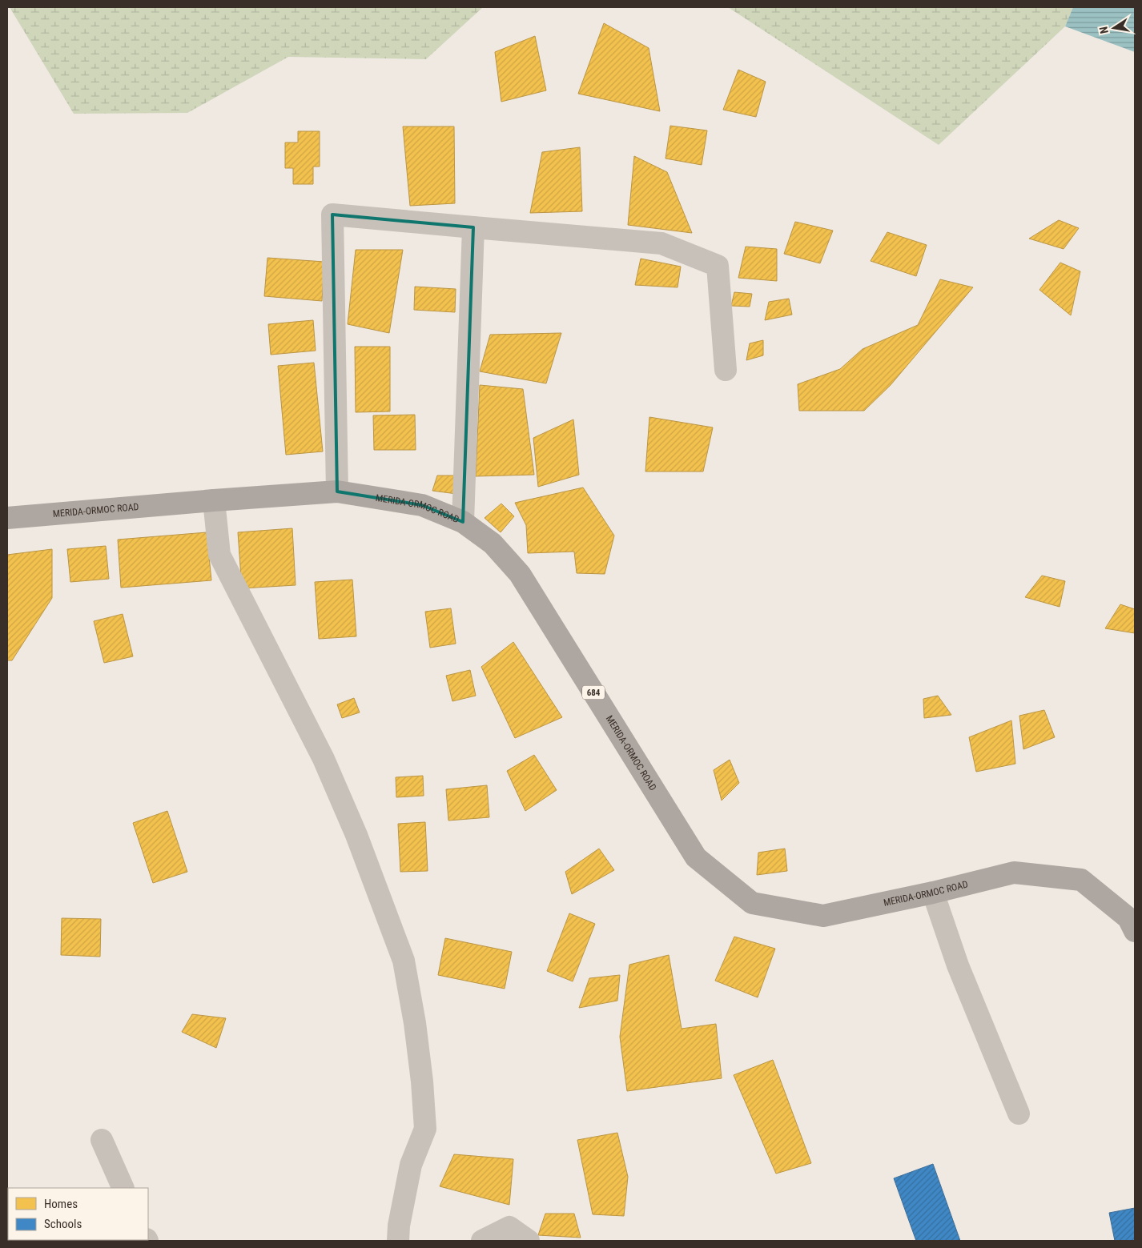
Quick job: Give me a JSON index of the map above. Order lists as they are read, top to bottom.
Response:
{
  "streets": {
    "highway": ["MERIDA-ORMOC ROAD", "684"]
  },
  "legend": ["Homes", "Schools"],
  "north": "left"
}
